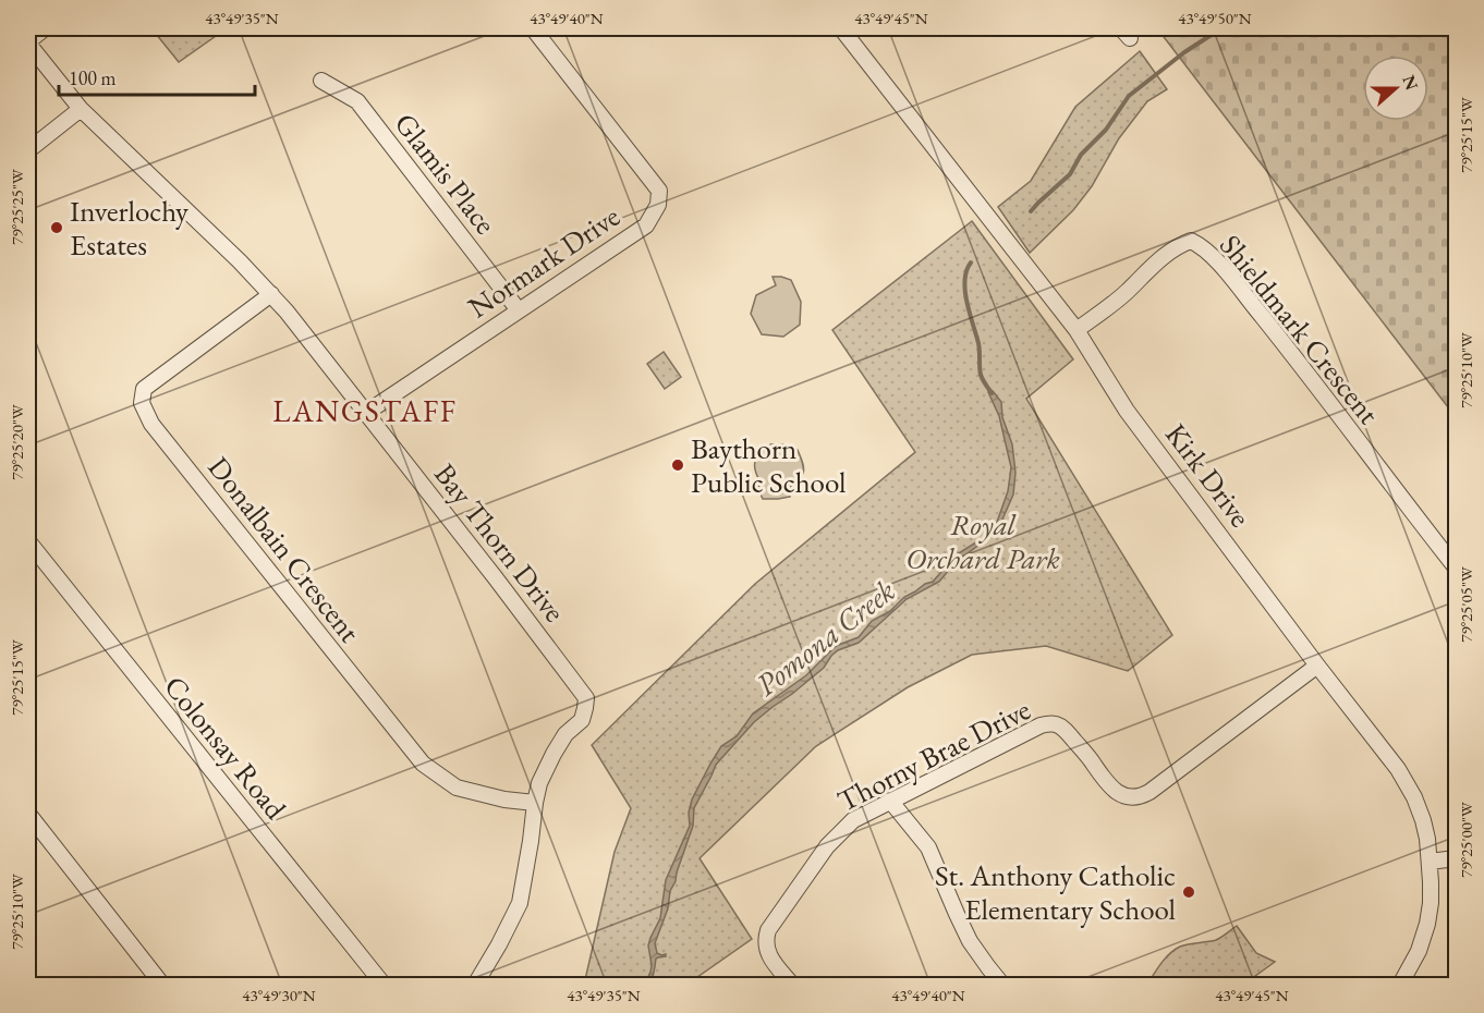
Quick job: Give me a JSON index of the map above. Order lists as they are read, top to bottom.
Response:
{
  "streets": {
    "street": [
      "Glamis Place",
      "Normark Drive",
      "Shieldmark Crescent",
      "Kirk Drive",
      "Bay Thorn Drive",
      "Donalbain Crescent",
      "Colonsay Road",
      "Thorny Brae Drive"
    ]
  },
  "crossings": [
    ["Glamis Place", "Normark Drive"],
    ["Normark Drive", "Bay Thorn Drive"],
    ["Shieldmark Crescent", "Kirk Drive"],
    ["Kirk Drive", "Thorny Brae Drive"],
    ["Bay Thorn Drive", "Donalbain Crescent"]
  ],
  "districts": ["LANGSTAFF"],
  "water": ["Pomona Creek"],
  "parks": ["Royal Orchard Park"],
  "places": ["Inverlochy Estates", "Baythorn Public School", "St. Anthony Catholic Elementary School"],
  "scale_bar": "100 m",
  "north": "right",
  "coordinates": [
    "43°49'35\"N",
    "43°49'40\"N",
    "43°49'45\"N",
    "43°49'50\"N",
    "79°25'15\"W",
    "79°25'25\"W",
    "79°25'10\"W",
    "79°25'20\"W",
    "79°25'05\"W",
    "79°25'00\"W",
    "43°49'30\"N"
  ]
}
